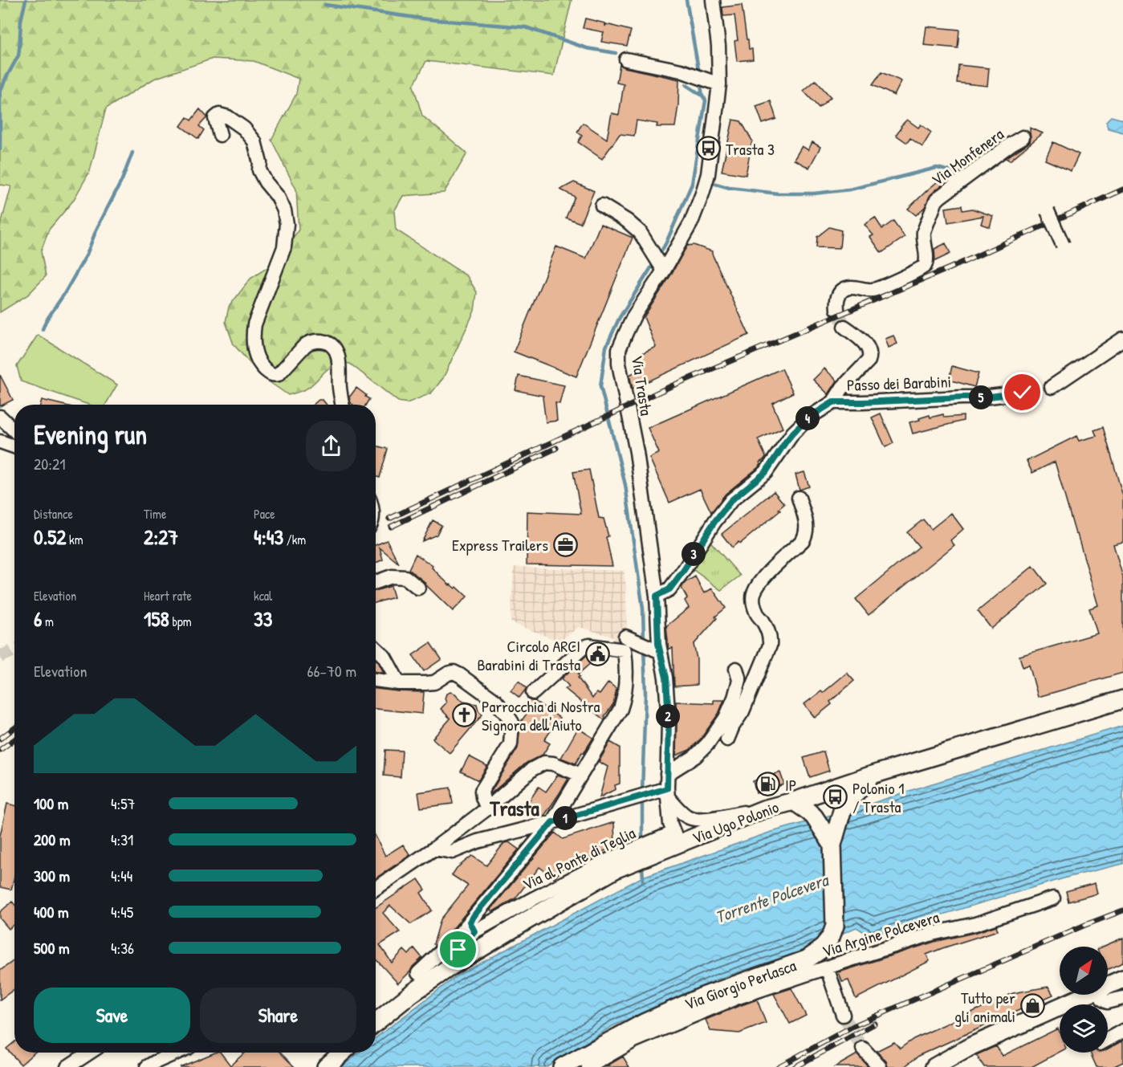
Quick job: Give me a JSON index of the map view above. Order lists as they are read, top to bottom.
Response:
{
  "streets": {
    "main road": ["Via Ugo Polonio", "Via Giorgio Perlasca"],
    "street": [
      "Via Monfenera",
      "Passo dei Barabini",
      "Via Trasta",
      "Via al Ponte di Teglia",
      "Via Argine Polcevera"
    ]
  },
  "crossings": [
    ["Via Trasta", "Via Ugo Polonio"],
    ["Via Ugo Polonio", "Via al Ponte di Teglia"],
    ["Via Ugo Polonio", "Via Giorgio Perlasca"]
  ],
  "districts": ["Trasta"],
  "water": ["Torrente Polcevera"],
  "places": {
    "bus stop": ["Trasta 3", "Polonio 1 / Trasta"],
    "office": ["Express Trailers"],
    "public building": ["Circolo ARCI Barabini di Trasta"],
    "church": ["Parrocchia di Nostra Signora dell'Aiuto"],
    "fuel station": ["IP"],
    "shop": ["Tutto per gli animali"]
  },
  "north": "top right",
  "page": {
    "pins": [
      "5",
      "4",
      "3",
      "2",
      "1"
    ],
    "heading": ["Evening run", "20:21"],
    "stats": [
      ["Distance", "0.52 km"],
      ["Time", "2:27"],
      ["Pace", "4:43 /km"],
      ["Elevation", "6 m"],
      ["Heart rate", "158 bpm"],
      ["kcal", "33"]
    ],
    "chart": ["Elevation", "66–70 m"],
    "list": [
      {
        "name": "100 m",
        "note": "4:57"
      },
      {
        "name": "200 m",
        "note": "4:31"
      },
      {
        "name": "300 m",
        "note": "4:44"
      },
      {
        "name": "400 m",
        "note": "4:45"
      },
      {
        "name": "500 m",
        "note": "4:36"
      }
    ],
    "buttons": ["Save", "Share"]
  }
}
